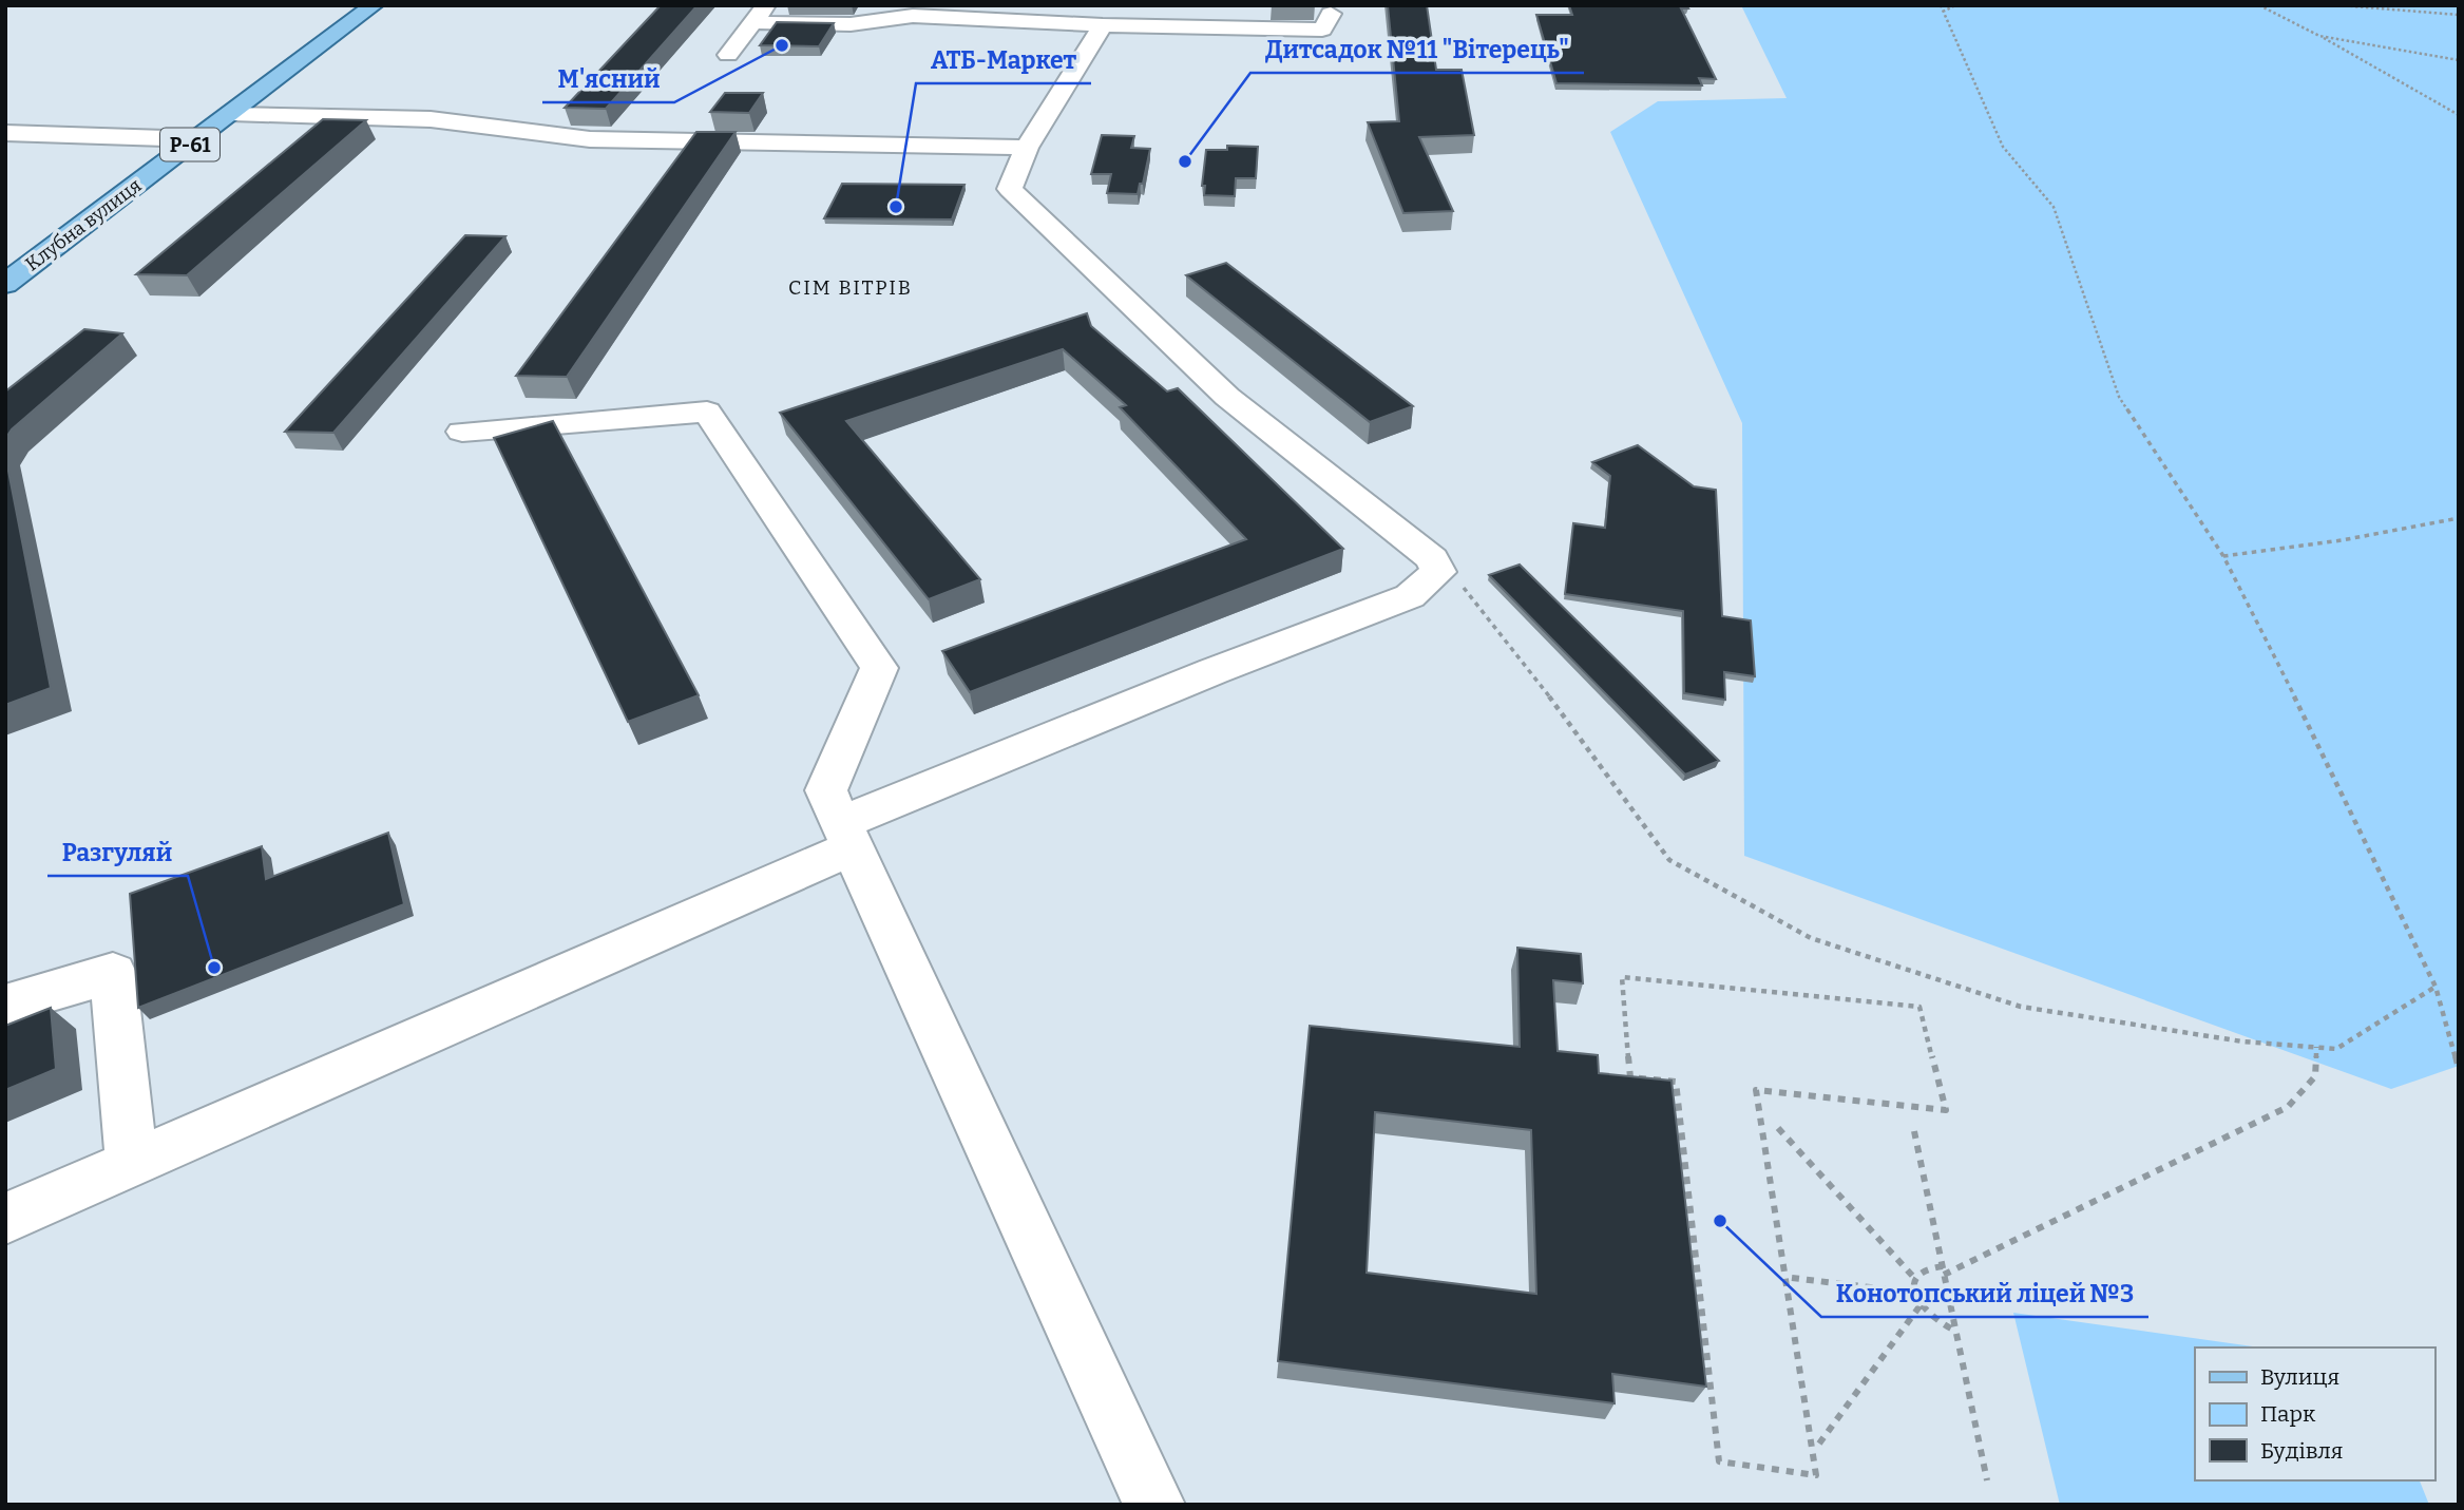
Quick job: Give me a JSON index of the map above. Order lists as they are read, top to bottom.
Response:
{
  "streets": {
    "main road": ["Р-61", "Клубна вулиця"]
  },
  "districts": ["СІМ ВІТРІВ"],
  "places": [
    "М'ясний",
    "Дитсадок №11 \"Вітерець\"",
    "АТБ-Маркет",
    "Разгуляй",
    "Конотопський ліцей №3"
  ],
  "legend": ["Вулиця", "Парк", "Будівля"]
}
